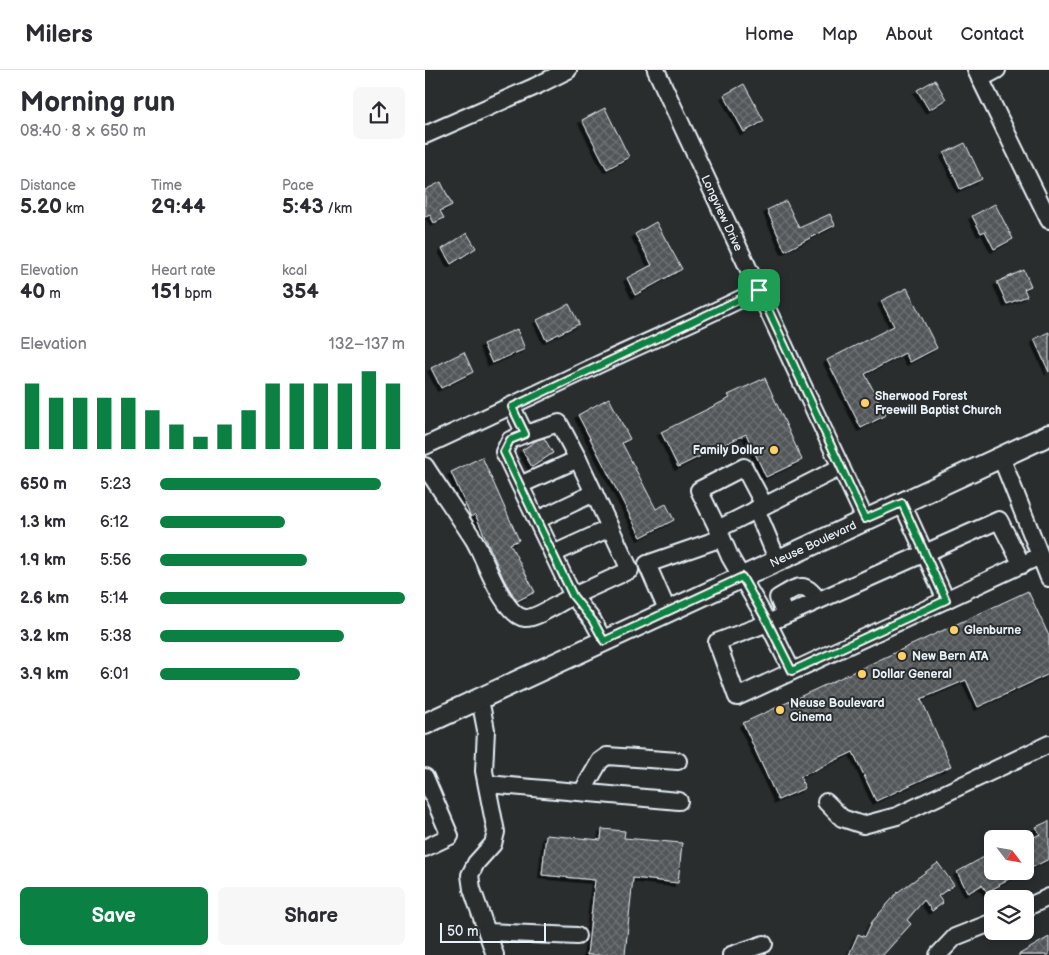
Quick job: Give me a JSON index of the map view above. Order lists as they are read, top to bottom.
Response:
{
  "streets": {
    "main road": ["Neuse Boulevard"],
    "street": ["Longview Drive"]
  },
  "crossings": [
    ["Longview Drive", "Neuse Boulevard"]
  ],
  "places": [
    "Sherwood Forest Freewill Baptist Church",
    "Family Dollar",
    "Glenburne",
    "New Bern ATA",
    "Dollar General",
    "Neuse Boulevard Cinema"
  ],
  "scale_bar": "50 m",
  "north": "bottom right",
  "page": {
    "header": "Milers",
    "nav": [
      "Home",
      "Map",
      "About",
      "Contact"
    ],
    "heading": ["Morning run", "08:40 · 8 × 650 m"],
    "stats": [
      ["Distance", "5.20 km"],
      ["Time", "29:44"],
      ["Pace", "5:43 /km"],
      ["Elevation", "40 m"],
      ["Heart rate", "151 bpm"],
      ["kcal", "354"]
    ],
    "chart": ["Elevation", "132–137 m"],
    "list": [
      {
        "name": "650 m",
        "note": "5:23"
      },
      {
        "name": "1.3 km",
        "note": "6:12"
      },
      {
        "name": "1.9 km",
        "note": "5:56"
      },
      {
        "name": "2.6 km",
        "note": "5:14"
      },
      {
        "name": "3.2 km",
        "note": "5:38"
      },
      {
        "name": "3.9 km",
        "note": "6:01"
      }
    ],
    "buttons": ["Save", "Share"],
    "scale": "50 m"
  }
}
